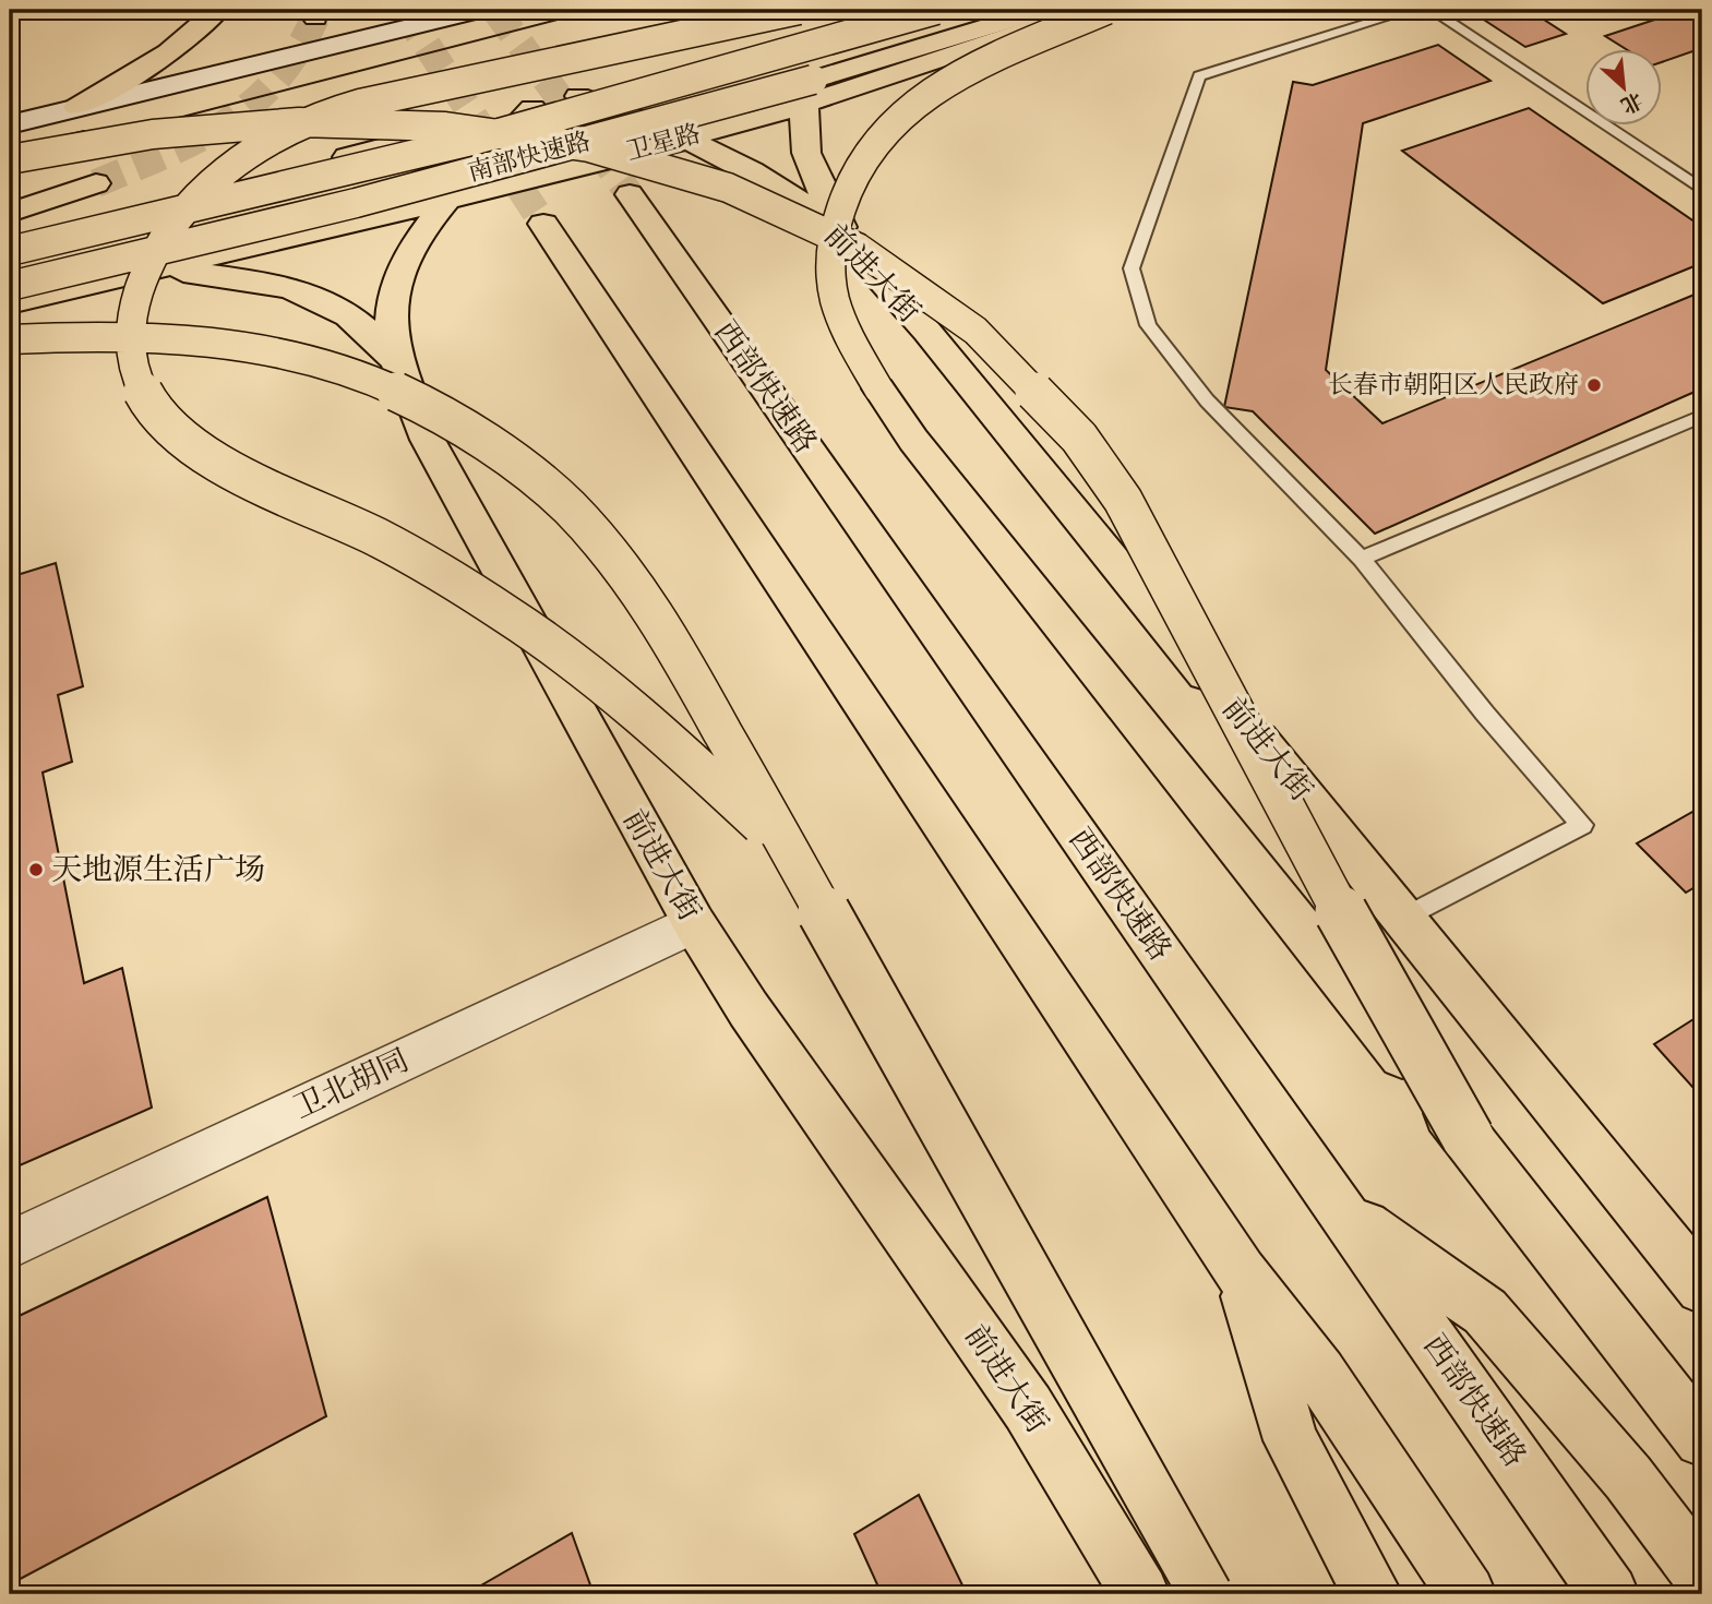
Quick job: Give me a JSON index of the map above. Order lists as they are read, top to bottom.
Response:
{
  "streets": {
    "main road": [
      "卫星路",
      "南部快速路",
      "前进大街",
      "西部快速路"
    ],
    "street": ["卫北胡同"]
  },
  "crossings": [
    ["卫星路", "前进大街"],
    ["前进大街", "卫北胡同"]
  ],
  "places": ["长春市朝阳区人民政府", "天地源生活广场"],
  "north": "bottom right"
}
